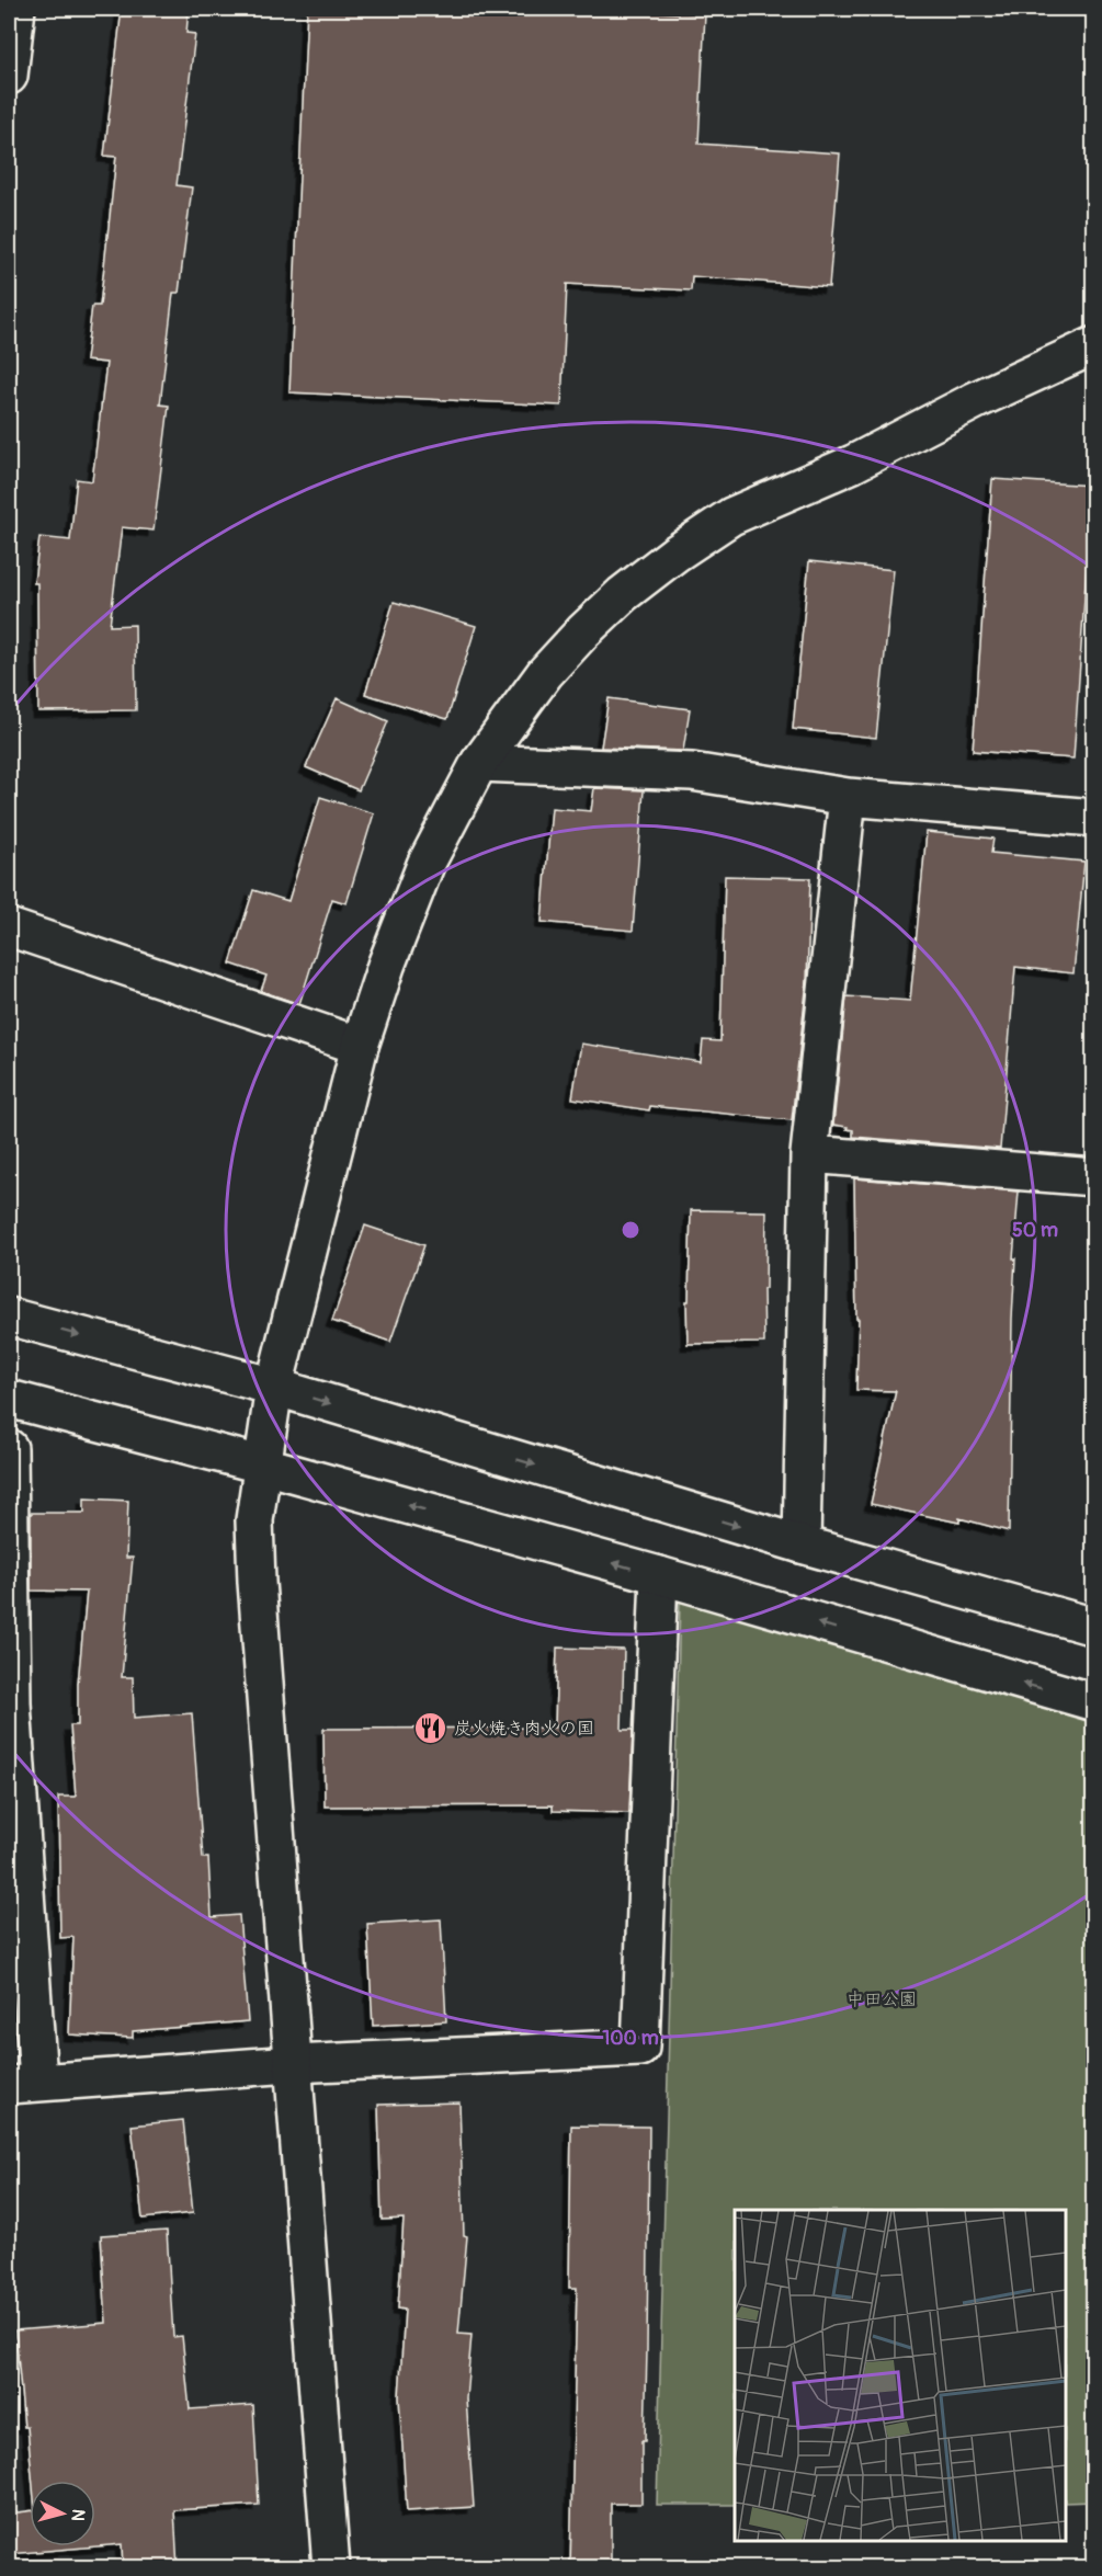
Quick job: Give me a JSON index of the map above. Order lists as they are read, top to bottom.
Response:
{
  "parks": ["中田公園"],
  "places": {
    "restaurant": ["炭火焼き肉火の国"]
  },
  "north": "right",
  "rings": ["50 m", "100 m"]
}
